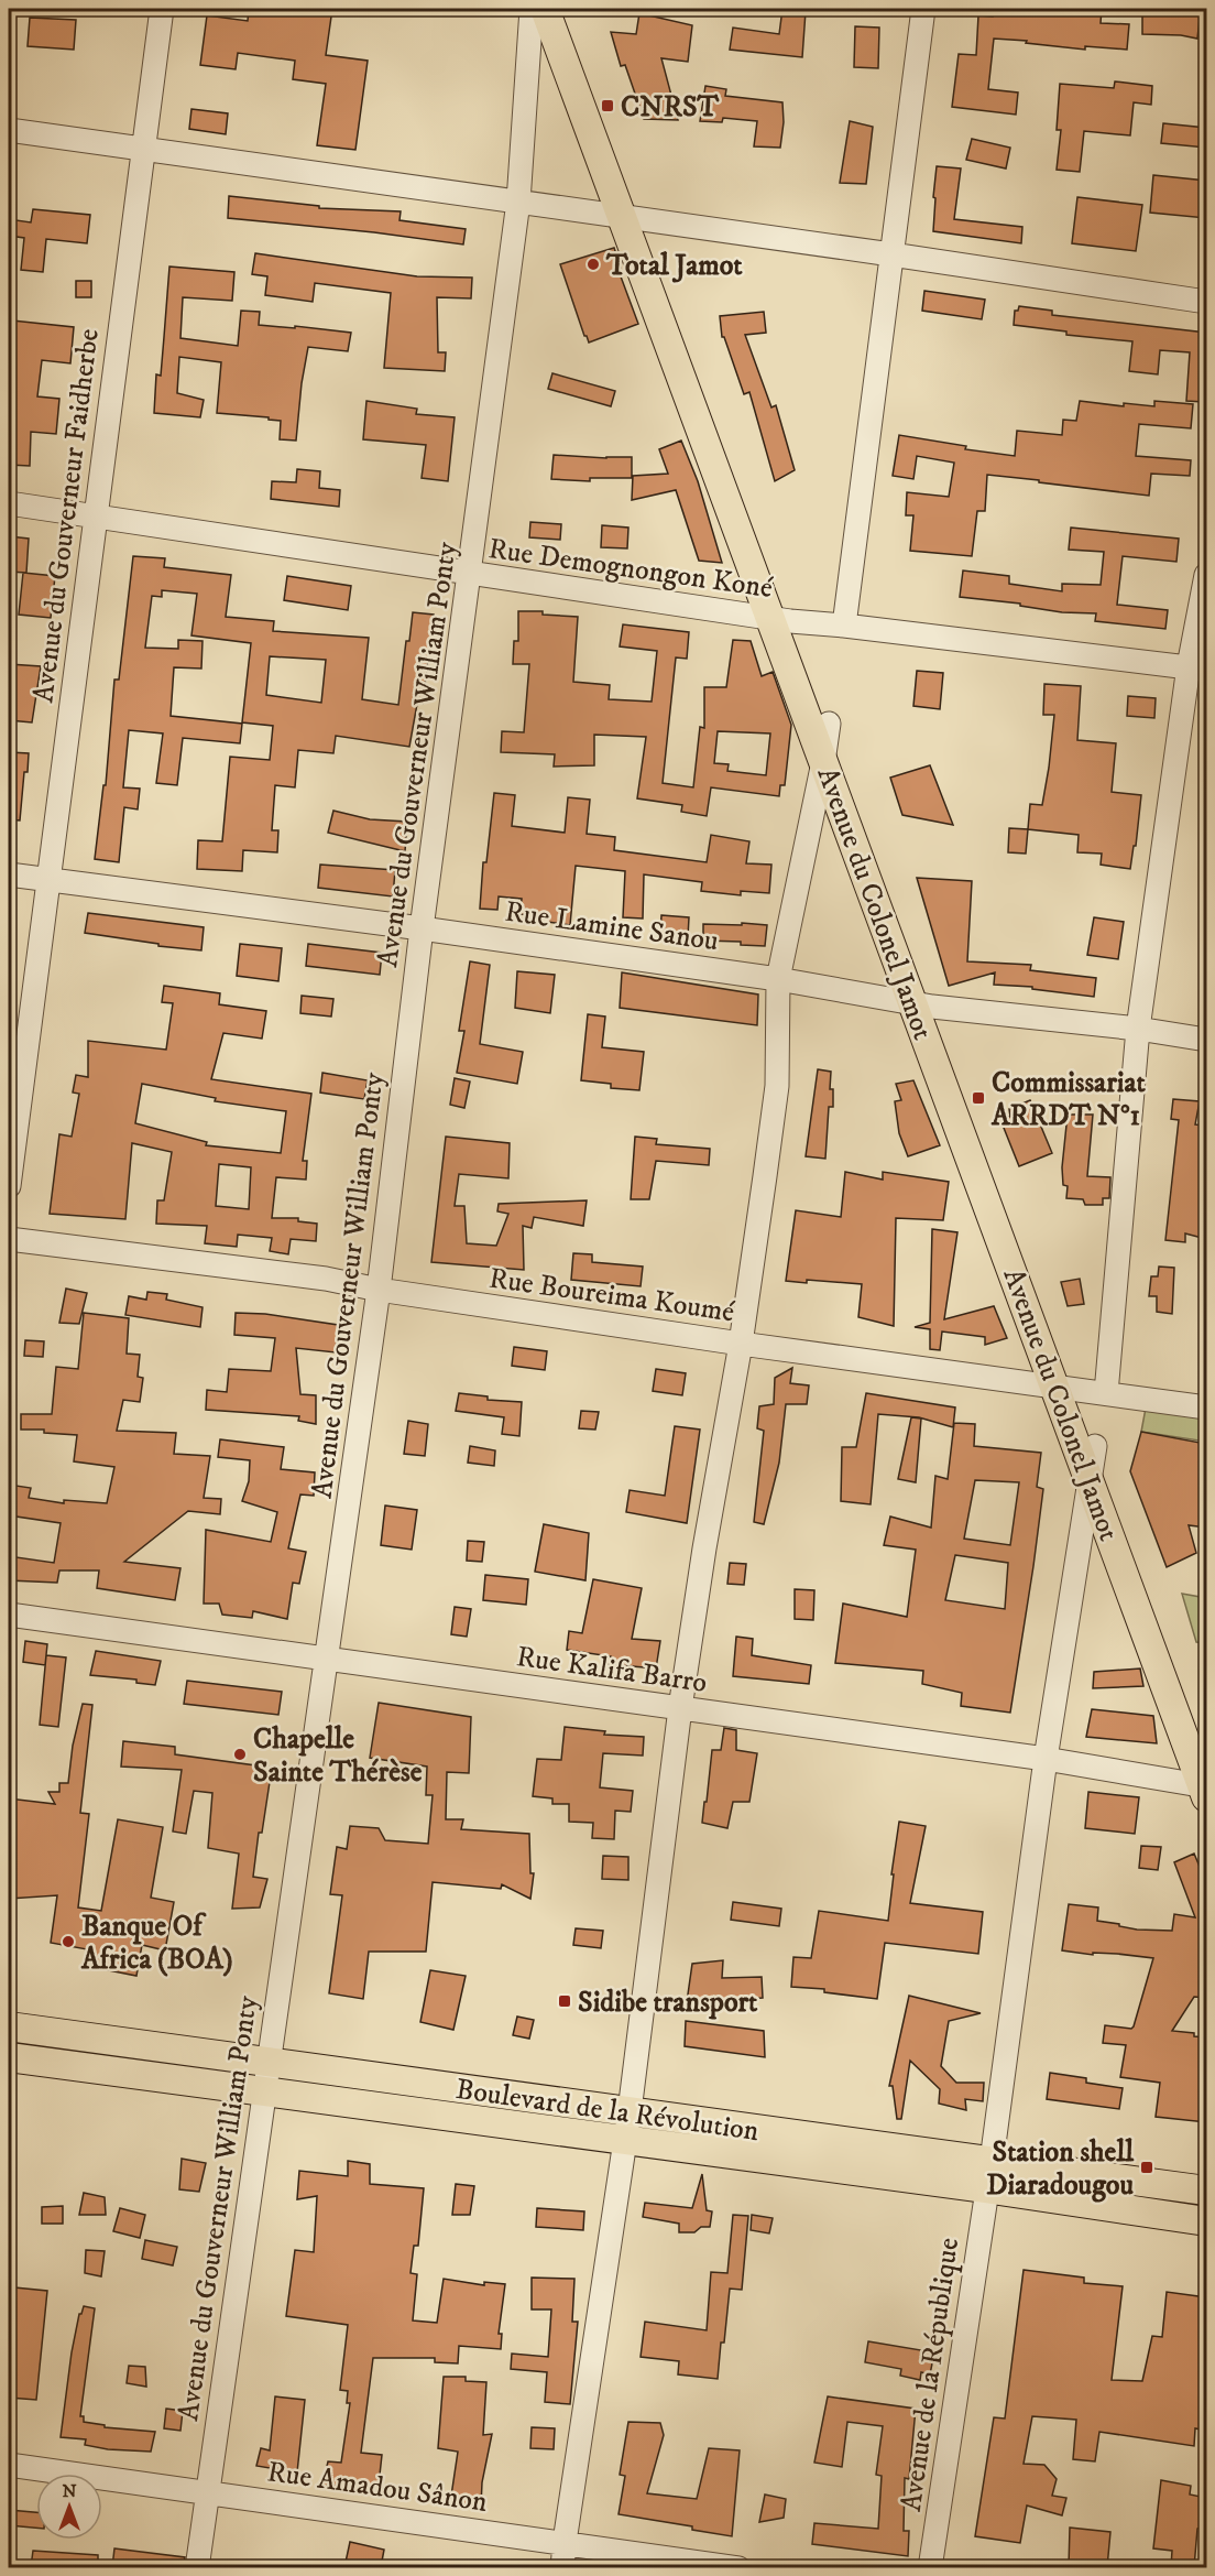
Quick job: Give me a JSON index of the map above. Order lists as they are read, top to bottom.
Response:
{
  "streets": {
    "main road": ["Avenue du Colonel Jamot", "Boulevard de la Révolution"],
    "street": [
      "Avenue du Gouverneur Faidherbe",
      "Rue Demognongon Koné",
      "Avenue du Gouverneur William Ponty",
      "Rue Lamine Sanou",
      "Rue Boureima Koumé",
      "Rue Kalifa Barro",
      "Avenue de la République",
      "Rue Amadou Sânon"
    ]
  },
  "crossings": [
    ["Avenue du Gouverneur Faidherbe", "Rue Demognongon Koné"],
    ["Avenue du Gouverneur Faidherbe", "Rue Lamine Sanou"],
    ["Rue Demognongon Koné", "Avenue du Gouverneur William Ponty"],
    ["Rue Demognongon Koné", "Avenue du Colonel Jamot"],
    ["Avenue du Gouverneur William Ponty", "Rue Lamine Sanou"],
    ["Avenue du Gouverneur William Ponty", "Rue Boureima Koumé"],
    ["Avenue du Gouverneur William Ponty", "Rue Kalifa Barro"],
    ["Avenue du Gouverneur William Ponty", "Boulevard de la Révolution"],
    ["Avenue du Gouverneur William Ponty", "Rue Amadou Sânon"],
    ["Avenue du Colonel Jamot", "Rue Lamine Sanou"],
    ["Avenue du Colonel Jamot", "Rue Boureima Koumé"],
    ["Avenue du Colonel Jamot", "Rue Kalifa Barro"],
    ["Avenue du Colonel Jamot", "Avenue de la République"],
    ["Rue Kalifa Barro", "Avenue de la République"],
    ["Boulevard de la Révolution", "Avenue de la République"]
  ],
  "places": {
    "transit": [
      "CNRST",
      "Commissariat ARRDT N°1",
      "Sidibe transport",
      "Station shell Diaradougou"
    ],
    "other": ["Total Jamot", "Chapelle Sainte Thérèse", "Banque Of Africa (BOA)"]
  },
  "north": "top"
}
